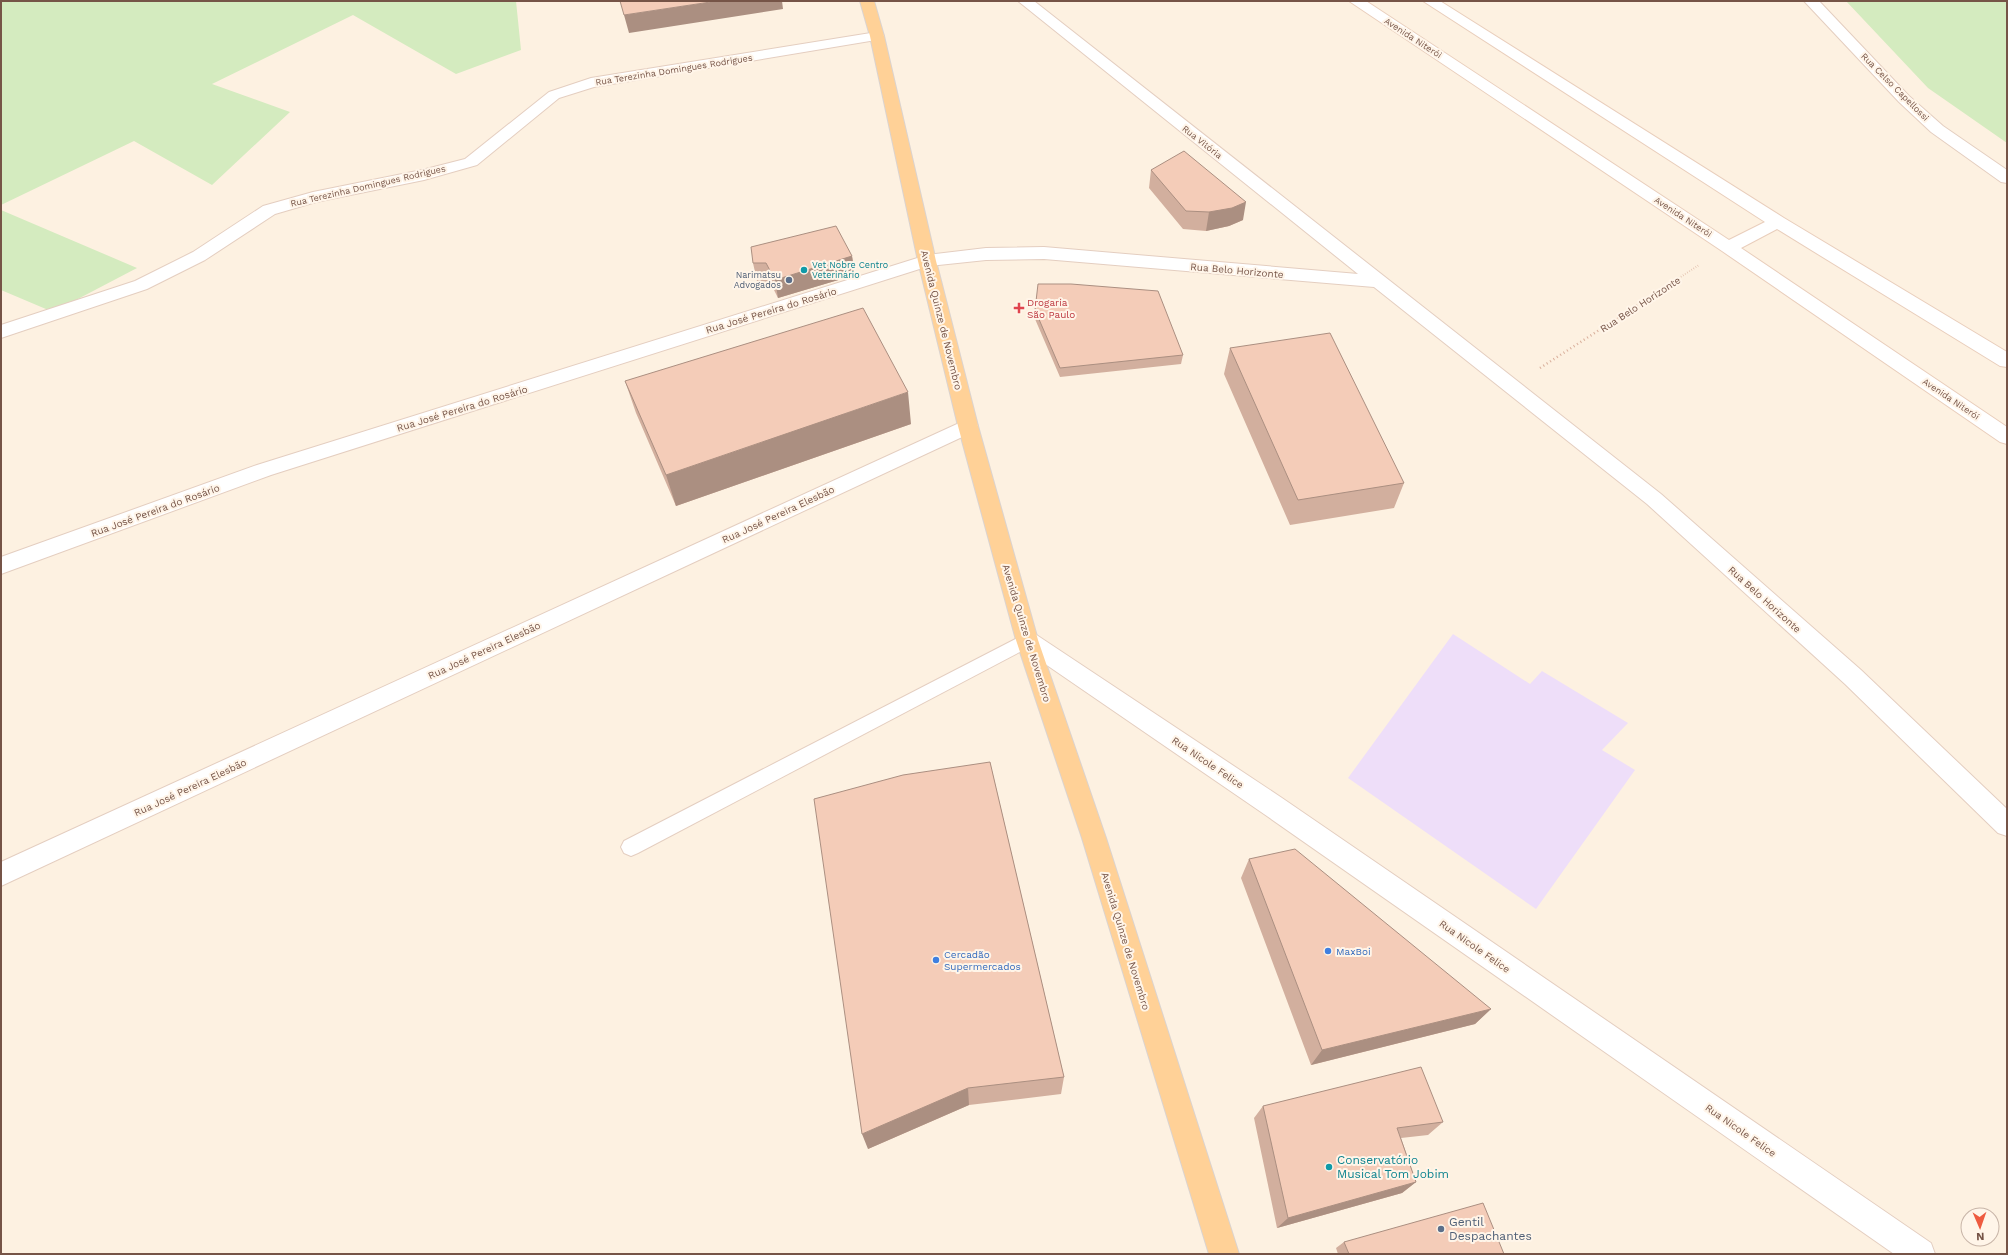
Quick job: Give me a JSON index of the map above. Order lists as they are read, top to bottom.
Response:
{
  "streets": {
    "main road": ["Avenida Quinze de Novembro"],
    "street": [
      "Avenida Niterói",
      "Rua Terezinha Domingues Rodrigues",
      "Rua Celso Capellossi",
      "Rua Vitória",
      "Rua Belo Horizonte",
      "Rua José Pereira do Rosário",
      "Rua José Pereira Elesbão",
      "Rua Nicole Felice"
    ]
  },
  "crossings": [
    ["Avenida Niterói", "Rua Belo Horizonte"],
    ["Rua Terezinha Domingues Rodrigues", "Avenida Quinze de Novembro"],
    ["Rua Vitória", "Rua Belo Horizonte"],
    ["Rua Belo Horizonte", "Rua José Pereira do Rosário"],
    ["Rua Belo Horizonte", "Avenida Quinze de Novembro"],
    ["Rua José Pereira do Rosário", "Avenida Quinze de Novembro"],
    ["Avenida Quinze de Novembro", "Rua José Pereira Elesbão"],
    ["Avenida Quinze de Novembro", "Rua Nicole Felice"]
  ],
  "places": {
    "other": [
      "Vet Nobre Centro Veterinário",
      "Narimatsu Advogados",
      "MaxBoi",
      "Cercadão Supermercados",
      "Conservatório Musical Tom Jobim",
      "Gentil Despachantes"
    ],
    "health": ["Drogaria São Paulo"]
  },
  "north": "bottom"
}
